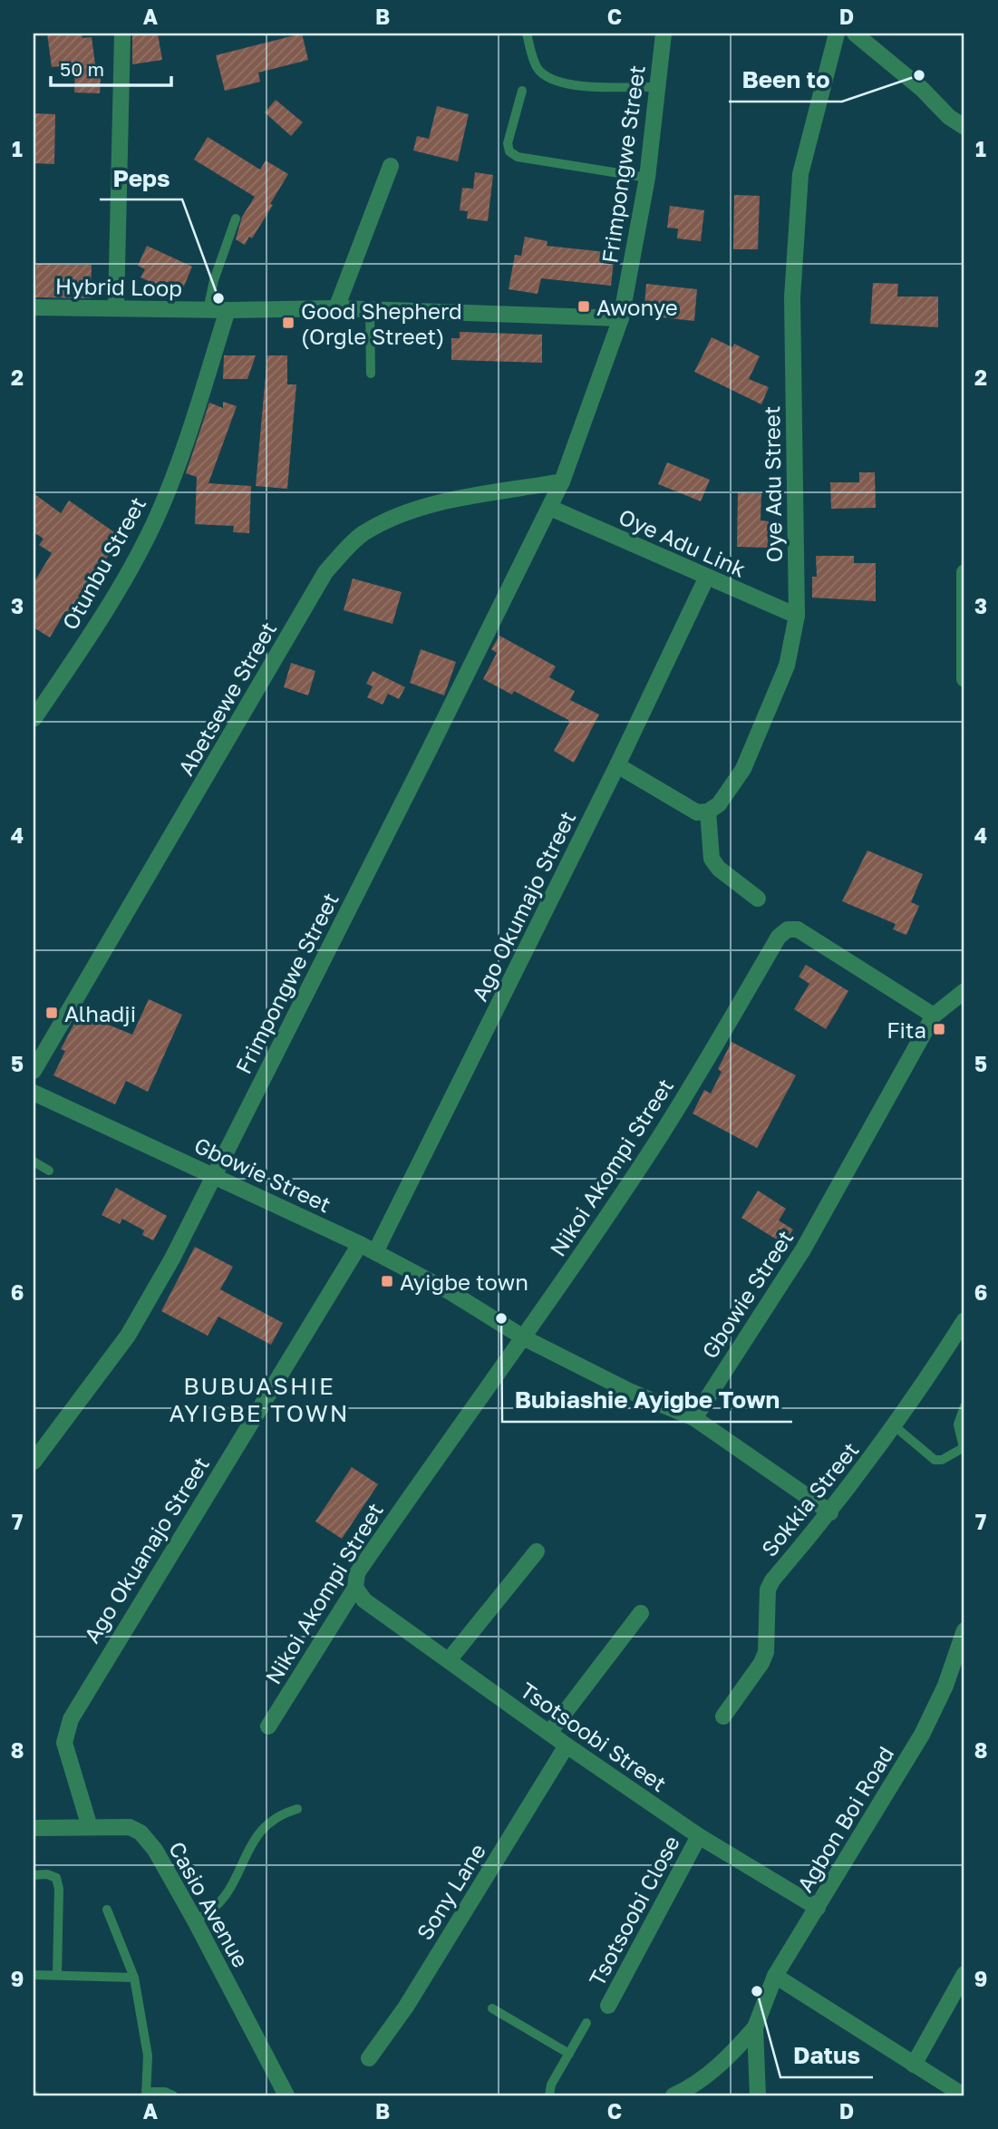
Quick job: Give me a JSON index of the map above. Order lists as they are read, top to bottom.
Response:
{
  "streets": {
    "street": [
      "Frimpongwe Street",
      "Hybrid Loop",
      "Oye Adu Street",
      "Oye Adu Link",
      "Otunbu Street",
      "Abetsewe Street",
      "Ago Okumajo Street",
      "Nikoi Akompi Street",
      "Gbowie Street",
      "Sokkia Street",
      "Ago Okuanajo Street",
      "Tsotsoobi Street",
      "Agbon Boi Road",
      "Sony Lane",
      "Casio Avenue",
      "Tsotsoobi Close"
    ]
  },
  "crossings": [
    ["Frimpongwe Street", "Hybrid Loop"],
    ["Frimpongwe Street", "Oye Adu Link"],
    ["Frimpongwe Street", "Abetsewe Street"],
    ["Frimpongwe Street", "Gbowie Street"],
    ["Hybrid Loop", "Otunbu Street"],
    ["Oye Adu Street", "Oye Adu Link"],
    ["Oye Adu Link", "Ago Okumajo Street"],
    ["Ago Okumajo Street", "Gbowie Street"],
    ["Nikoi Akompi Street", "Gbowie Street"],
    ["Nikoi Akompi Street", "Tsotsoobi Street"],
    ["Gbowie Street", "Ago Okuanajo Street"],
    ["Ago Okuanajo Street", "Casio Avenue"],
    ["Tsotsoobi Street", "Agbon Boi Road"],
    ["Tsotsoobi Street", "Sony Lane"],
    ["Tsotsoobi Street", "Tsotsoobi Close"]
  ],
  "districts": ["BUBUASHIE AYIGBE TOWN"],
  "places": {
    "other": [
      "Been to",
      "Peps",
      "Bubiashie Ayigbe Town",
      "Datus"
    ],
    "transit": [
      "Awonye",
      "Good Shepherd (Orgle Street)",
      "Alhadji",
      "Fita",
      "Ayigbe town"
    ]
  },
  "scale_bar": "50 m",
  "grid": {
    "columns": [
      "A",
      "B",
      "C",
      "D"
    ],
    "rows": [
      "1",
      "2",
      "3",
      "4",
      "5",
      "6",
      "7",
      "8",
      "9"
    ]
  }
}
